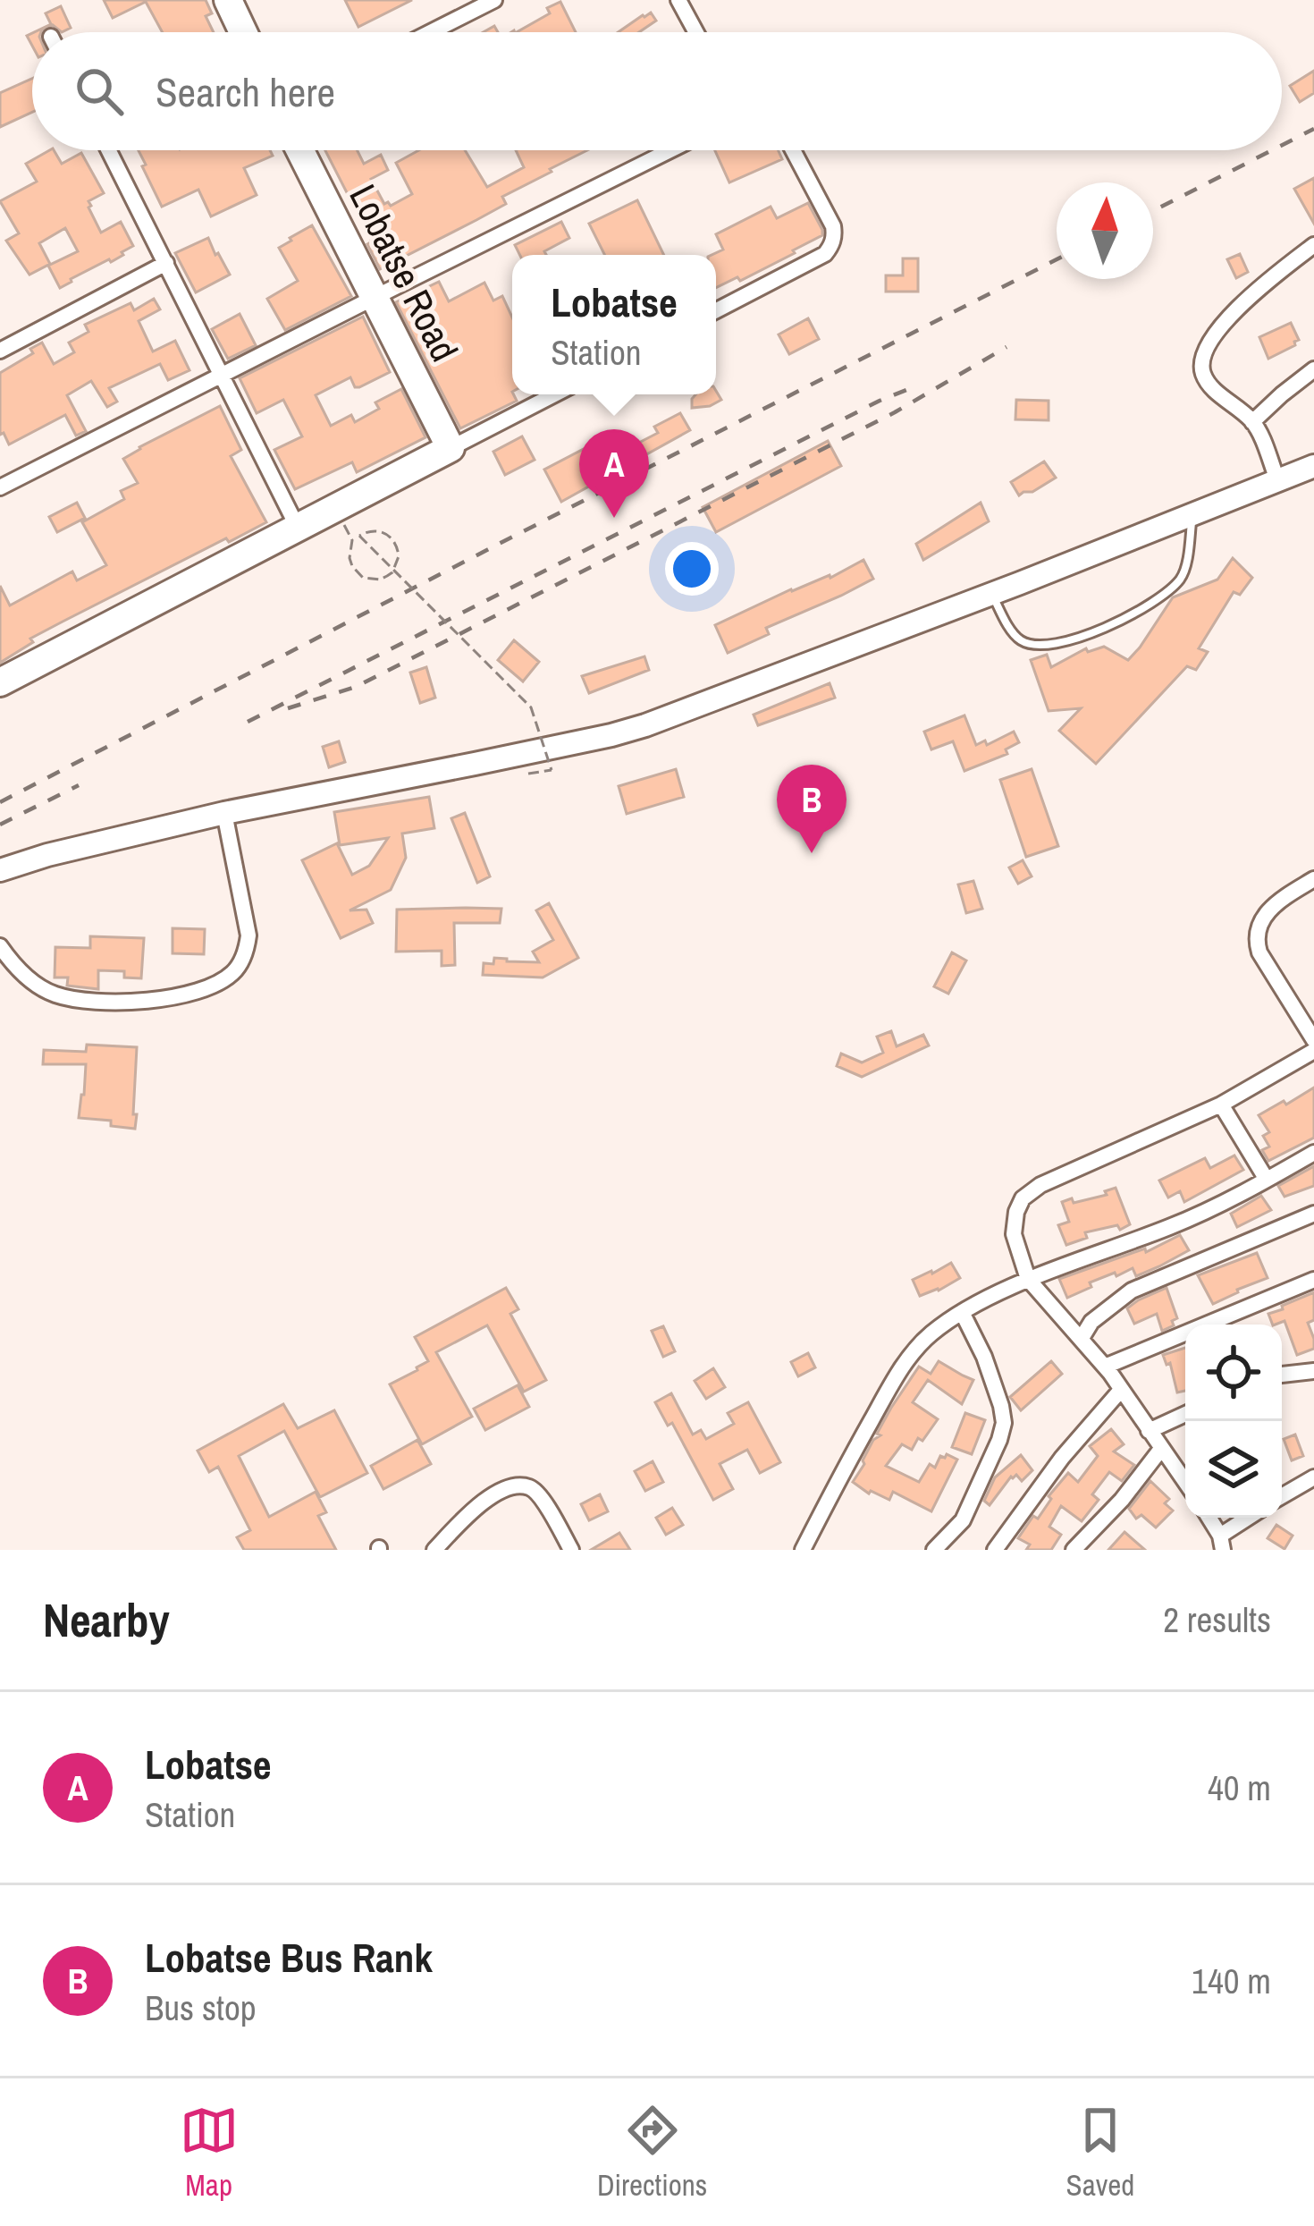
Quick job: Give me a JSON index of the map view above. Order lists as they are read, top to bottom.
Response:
{
  "streets": {
    "highway": ["Lobatse Road"]
  },
  "north": "top",
  "page": {
    "search": "Search here",
    "popup": ["Lobatse", "Station"],
    "pins": ["A", "B"],
    "heading": ["Nearby", "2 results"],
    "list": [
      {
        "mark": "A",
        "name": "Lobatse",
        "note": "Station",
        "value": "40 m"
      },
      {
        "mark": "B",
        "name": "Lobatse Bus Rank",
        "note": "Bus stop",
        "value": "140 m"
      }
    ],
    "nav": ["Map", "Directions", "Saved"]
  }
}
